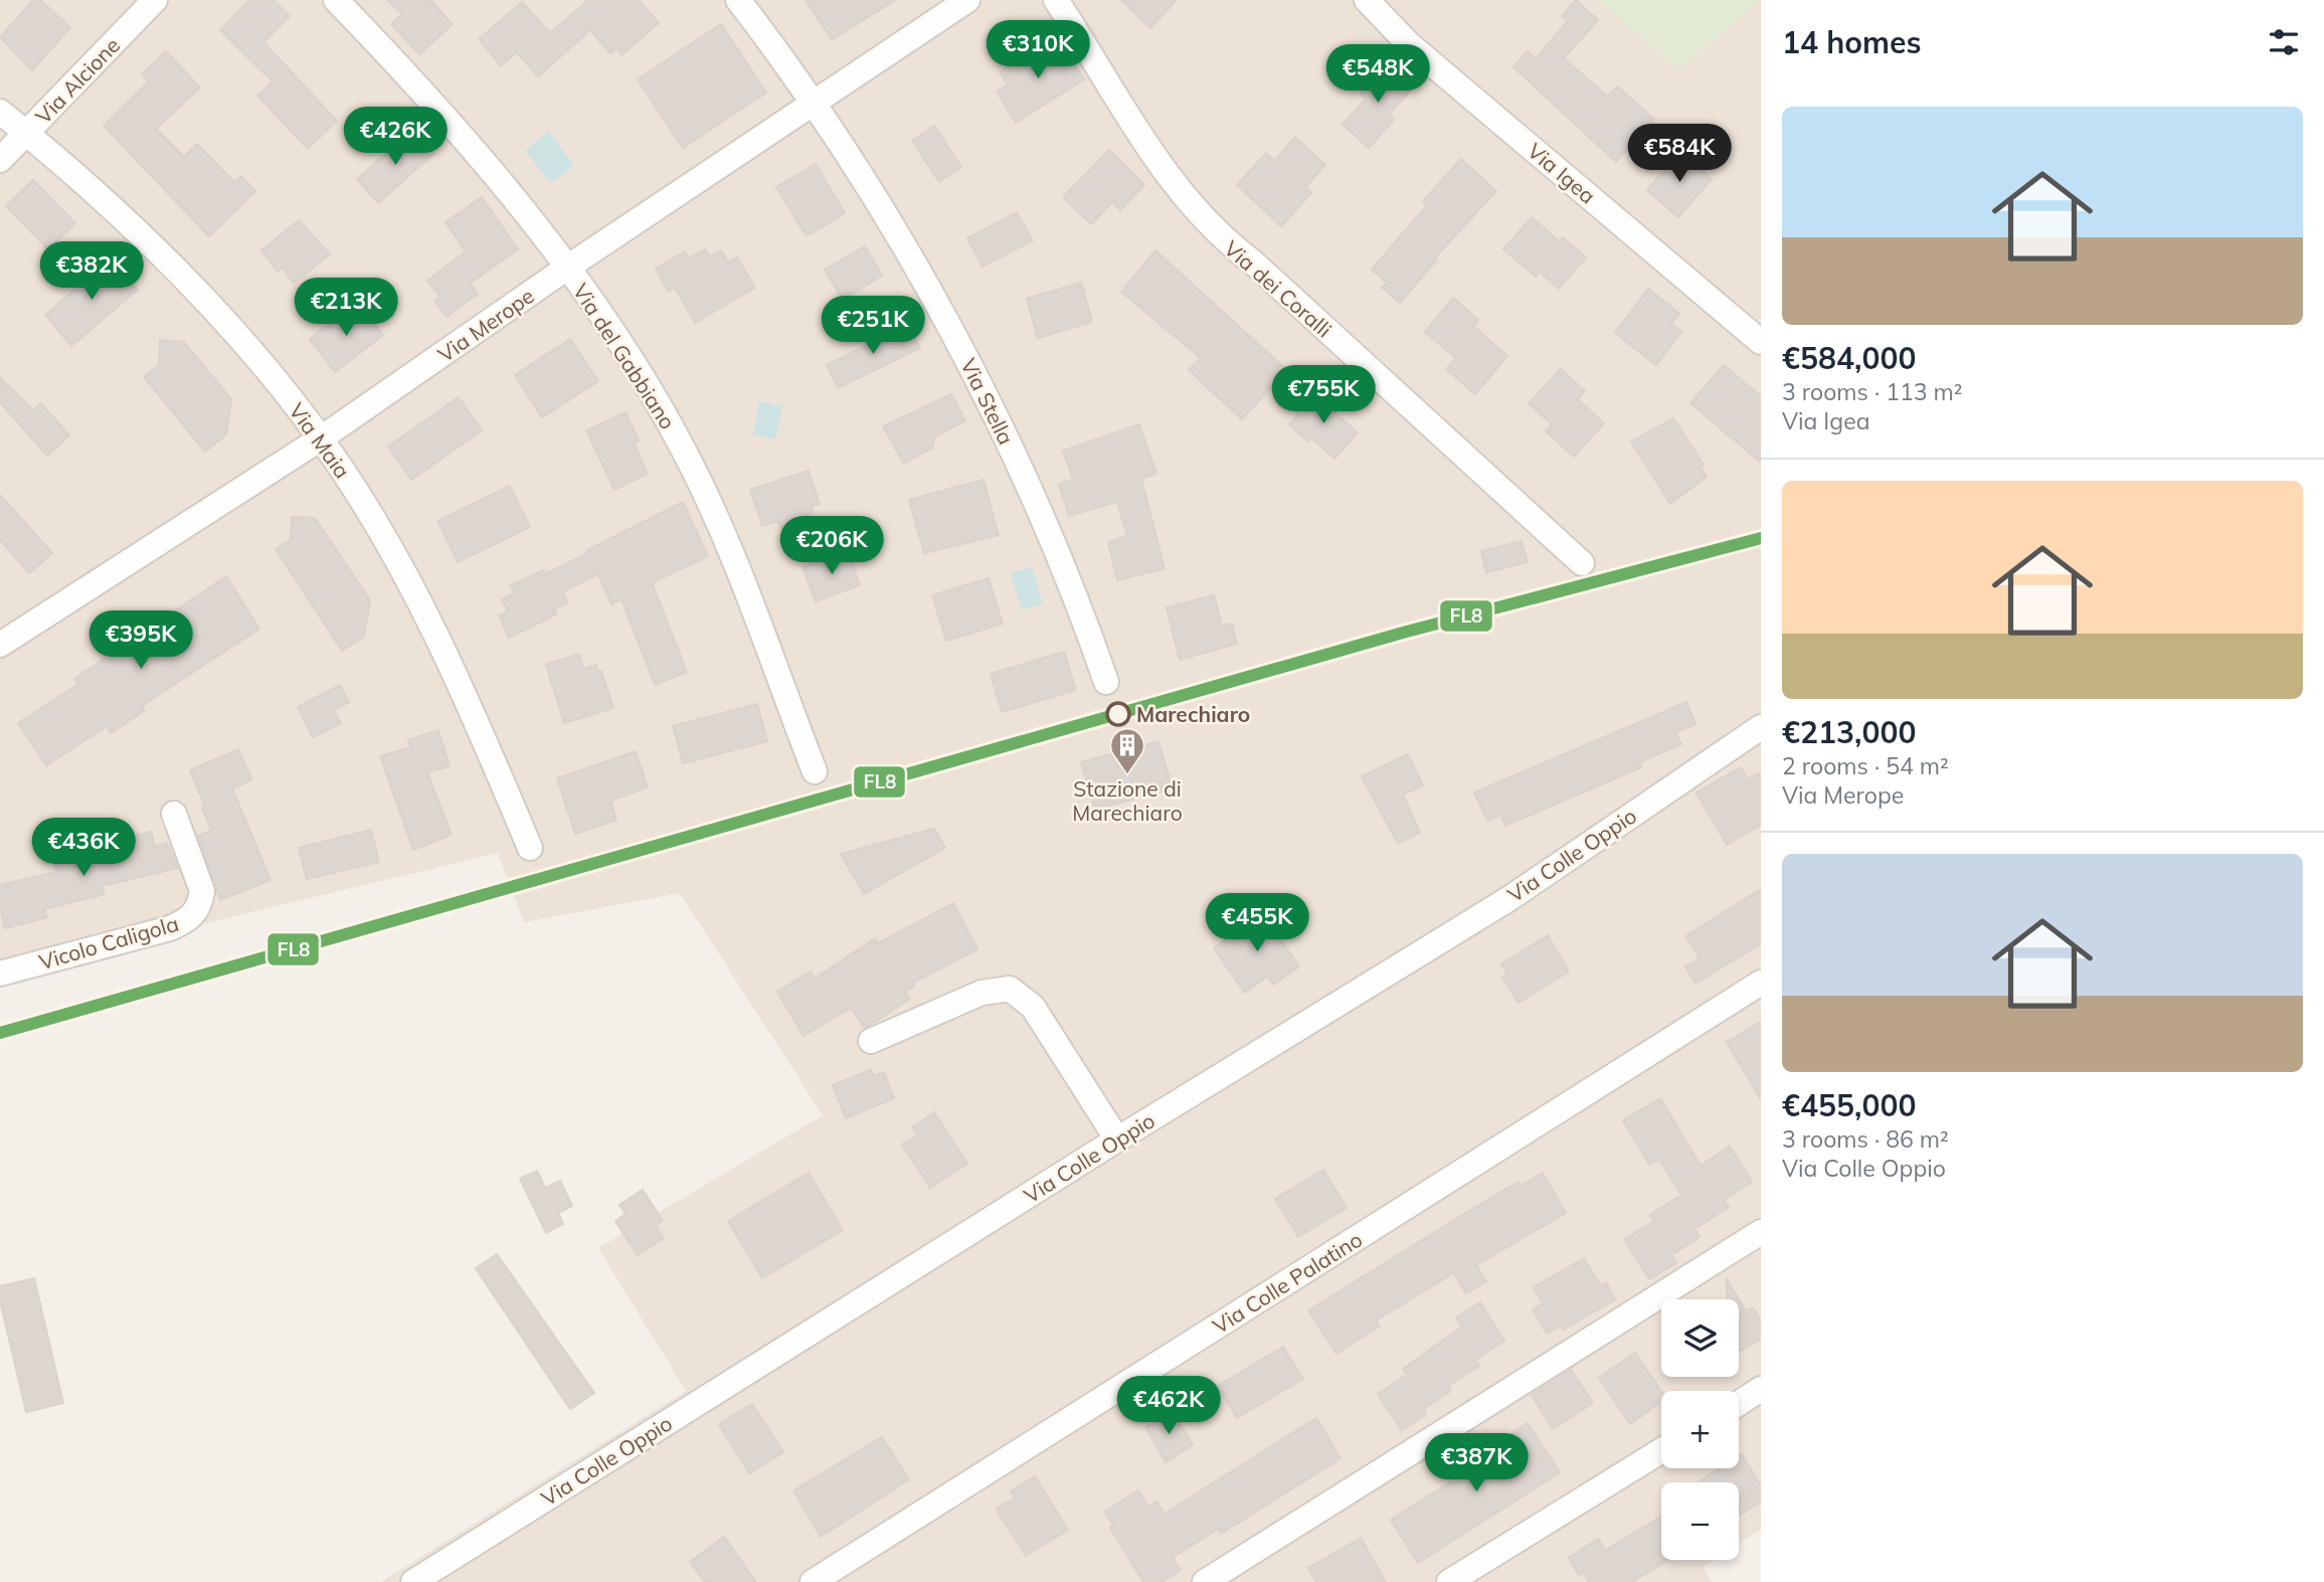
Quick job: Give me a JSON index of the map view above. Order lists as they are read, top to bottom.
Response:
{
  "streets": {
    "street": [
      "Via Alcione",
      "Via Igea",
      "Via dei Coralli",
      "Via Merope",
      "Via del Gabbiano",
      "Via Stella",
      "Via Maia",
      "Via Colle Oppio",
      "Vicolo Caligola",
      "Via Colle Palatino"
    ]
  },
  "crossings": [
    ["Via Alcione", "Via Maia"],
    ["Via Merope", "Via del Gabbiano"],
    ["Via Merope", "Via Stella"],
    ["Via Merope", "Via Maia"]
  ],
  "places": {
    "other": ["Marechiaro"],
    "building": ["Stazione di Marechiaro"]
  },
  "lines": ["transit line FL8"],
  "page": {
    "heading": "14 homes",
    "price": [
      "€310K",
      "€548K",
      "€426K",
      "€584K",
      "€382K",
      "€213K",
      "€251K",
      "€755K",
      "€206K",
      "€395K",
      "€436K",
      "€455K",
      "€462K",
      "€387K"
    ],
    "list": [
      {
        "name": "€584,000",
        "note": "3 rooms · 113 m² · Via Igea"
      },
      {
        "name": "€213,000",
        "note": "2 rooms · 54 m² · Via Merope"
      },
      {
        "name": "€455,000",
        "note": "3 rooms · 86 m² · Via Colle Oppio"
      }
    ],
    "map_buttons": ["+", "−"]
  }
}
